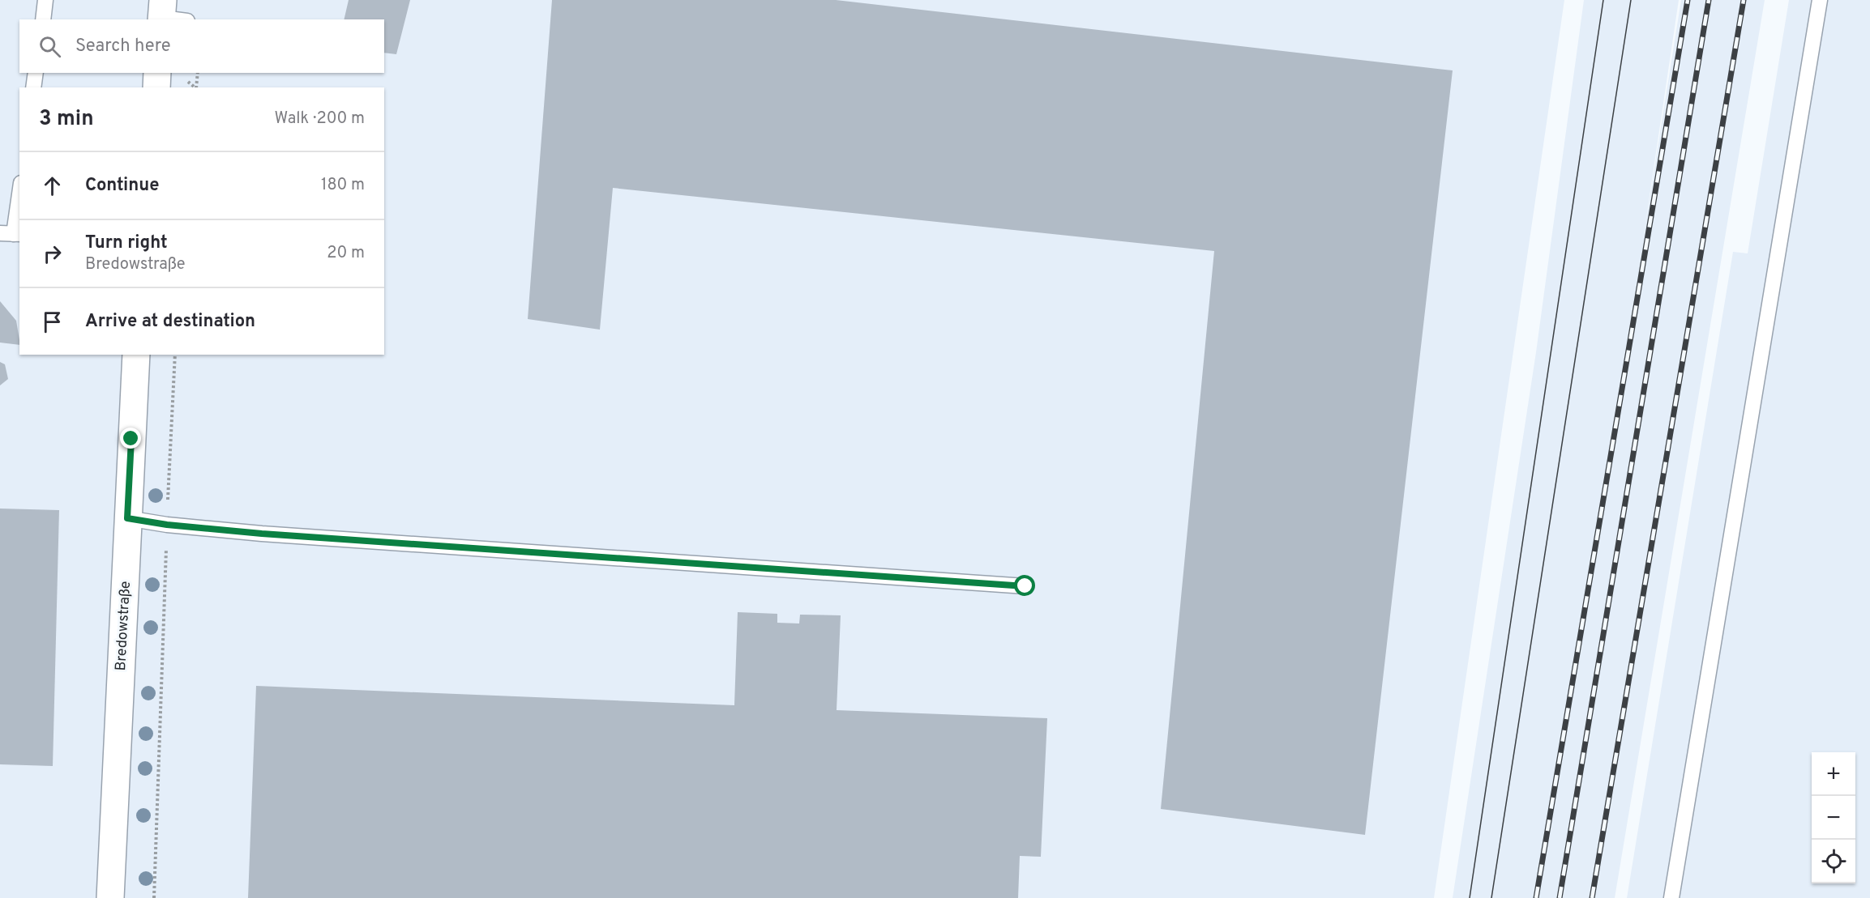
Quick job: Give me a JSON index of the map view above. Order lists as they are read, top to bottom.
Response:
{
  "streets": {
    "street": ["Bredowstraße"]
  },
  "page": {
    "search": "Search here",
    "heading": ["3 min", "Walk · 200 m"],
    "list": [
      ["Continue", "180 m"],
      ["Turn right", "Bredowstraße", "20 m"],
      "Arrive at destination"
    ],
    "map_buttons": ["+", "−"]
  }
}
